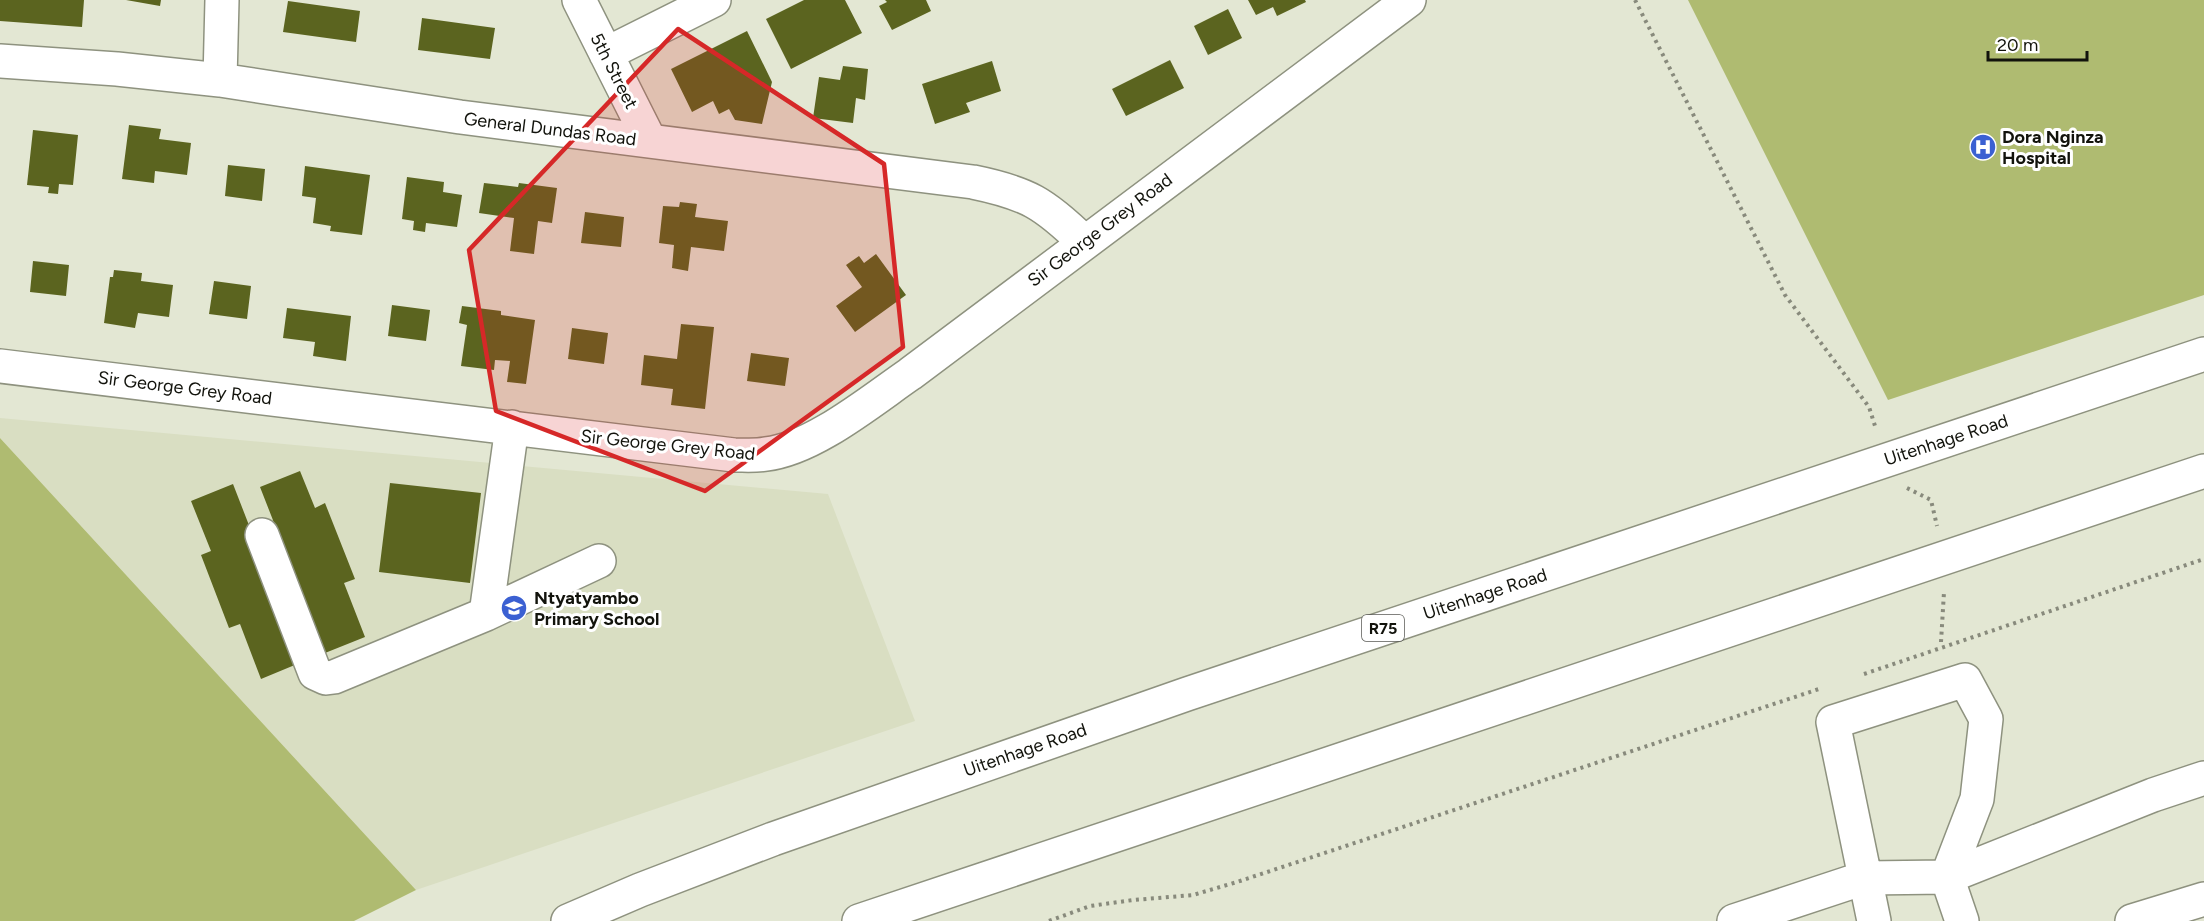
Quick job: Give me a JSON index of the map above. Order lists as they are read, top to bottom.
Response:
{
  "streets": {
    "street": [
      "5th Street",
      "General Dundas Road",
      "Sir George Grey Road",
      "Uitenhage Road",
      "R75"
    ]
  },
  "crossings": [
    ["5th Street", "General Dundas Road"],
    ["General Dundas Road", "Sir George Grey Road"]
  ],
  "places": {
    "hospital": ["Dora Nginza Hospital"],
    "school or university": ["Ntyatyambo Primary School"]
  },
  "scale_bar": "20 m"
}
